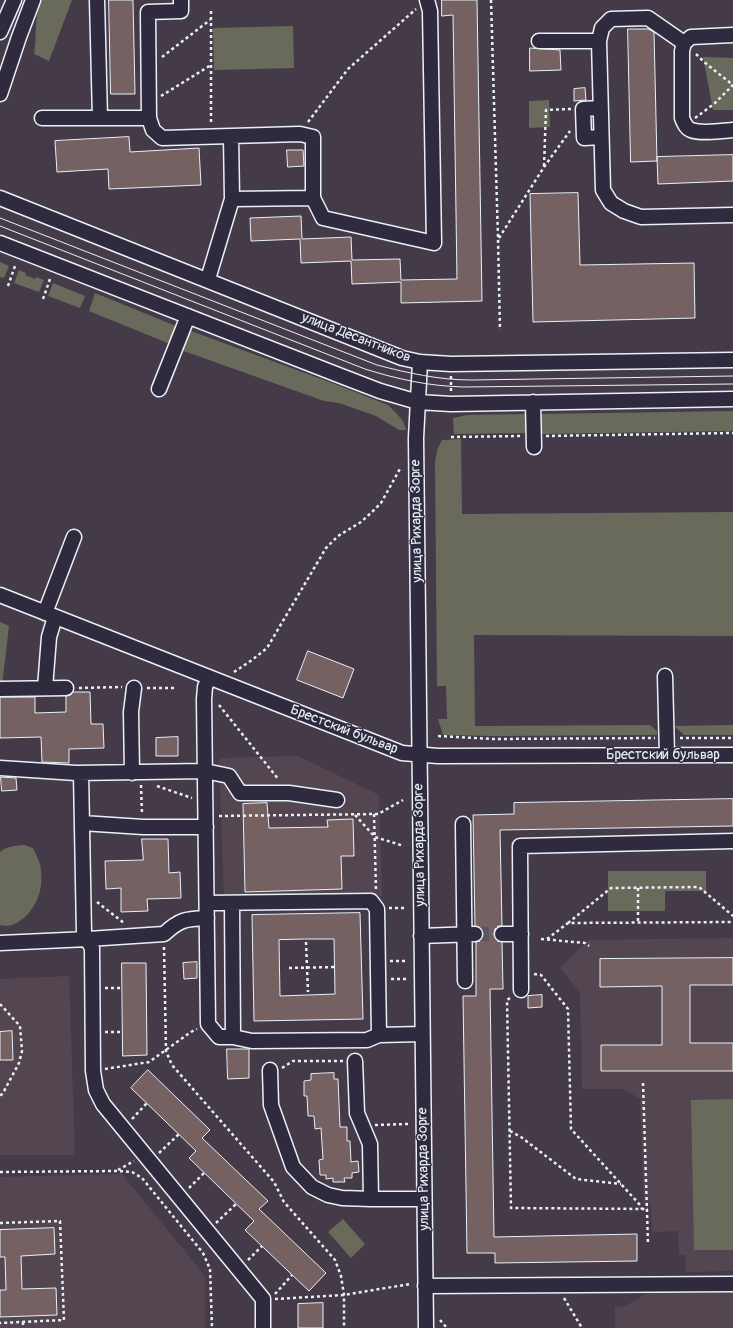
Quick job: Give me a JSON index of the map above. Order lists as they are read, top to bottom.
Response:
{
  "streets": {
    "street": ["улица Десантников", "улица Рихарда Зорге", "Брестский бульвар"]
  },
  "crossings": [
    ["улица Десантников", "улица Рихарда Зорге"],
    ["улица Рихарда Зорге", "Брестский бульвар"]
  ]
}
